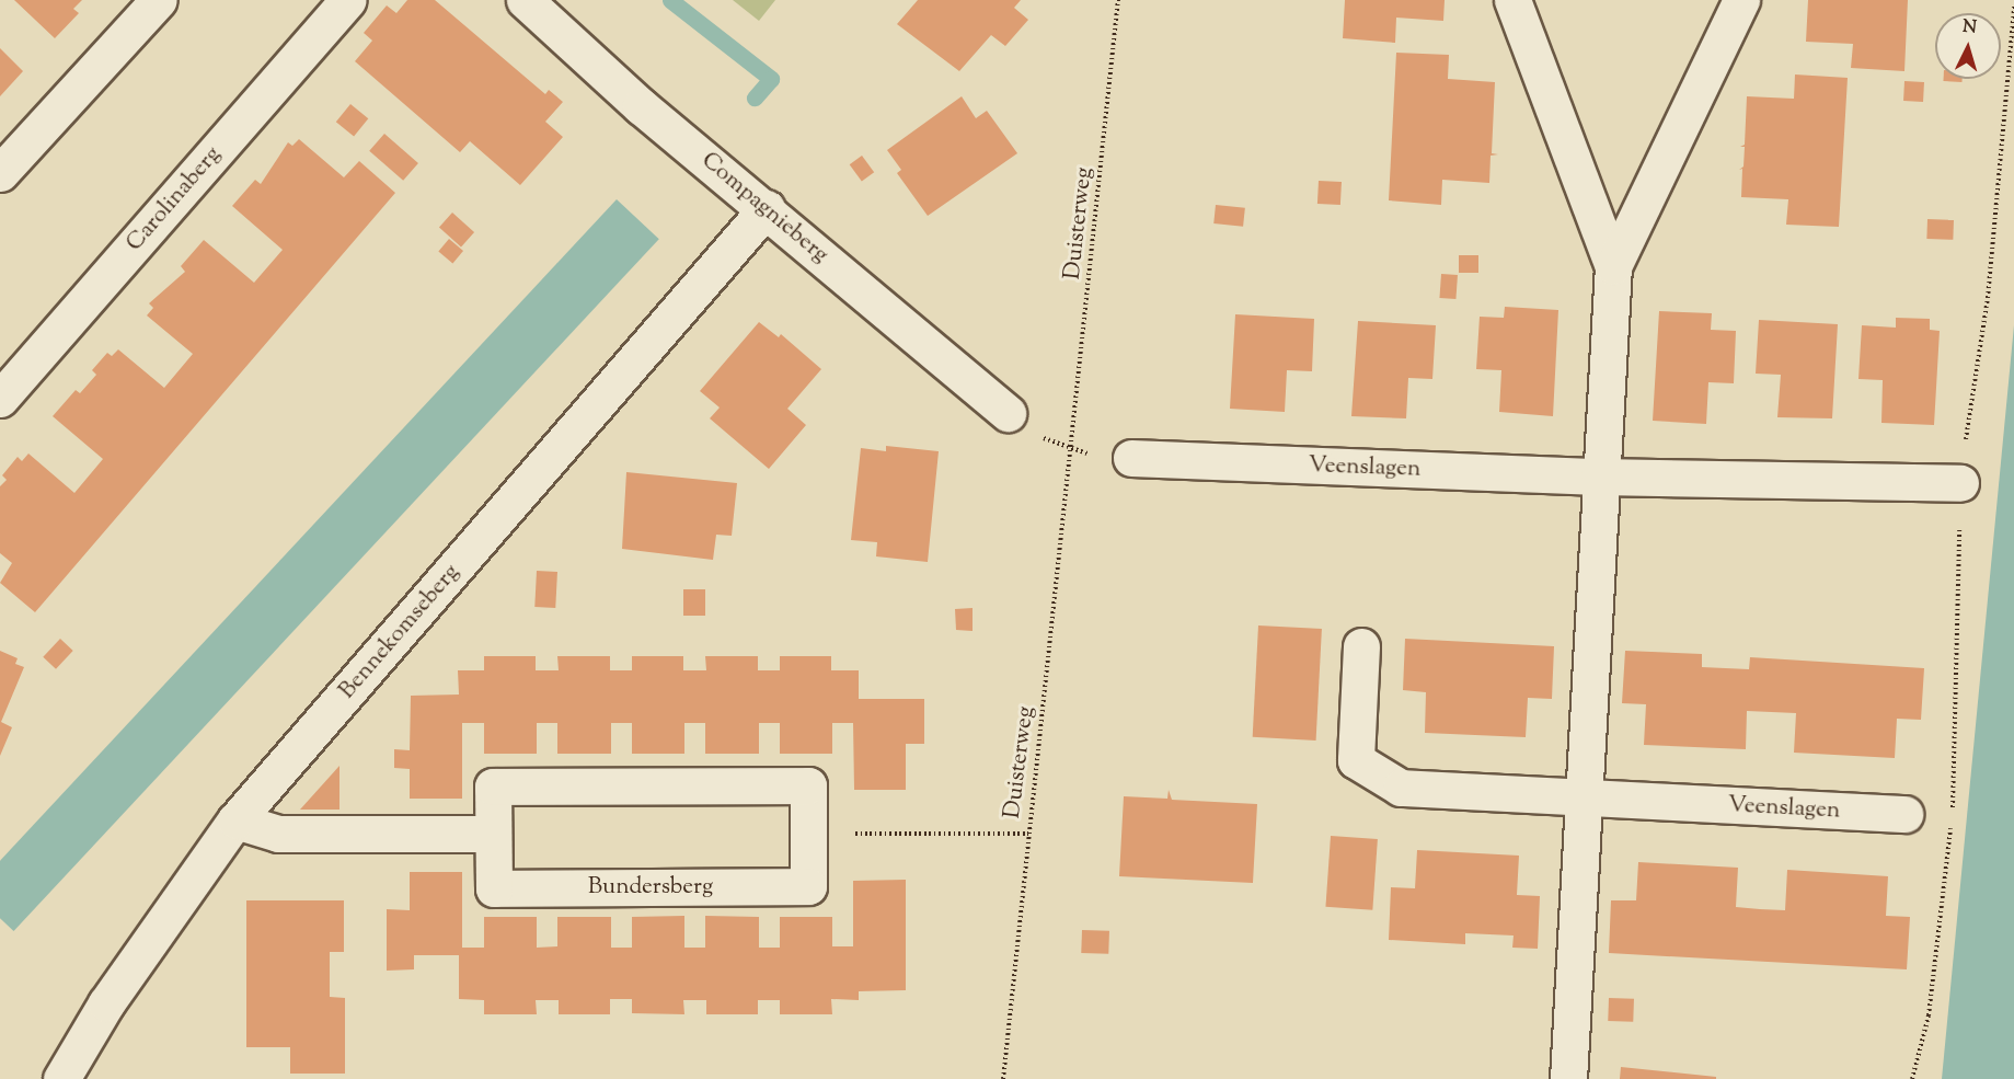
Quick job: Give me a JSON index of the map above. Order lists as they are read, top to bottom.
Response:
{
  "streets": {
    "street": [
      "Carolinaberg",
      "Compagnieberg",
      "Veenslagen",
      "Bennekomseberg",
      "Bundersberg"
    ],
    "path": ["Duisterweg"]
  },
  "crossings": [
    ["Compagnieberg", "Bennekomseberg"]
  ],
  "north": "top"
}
